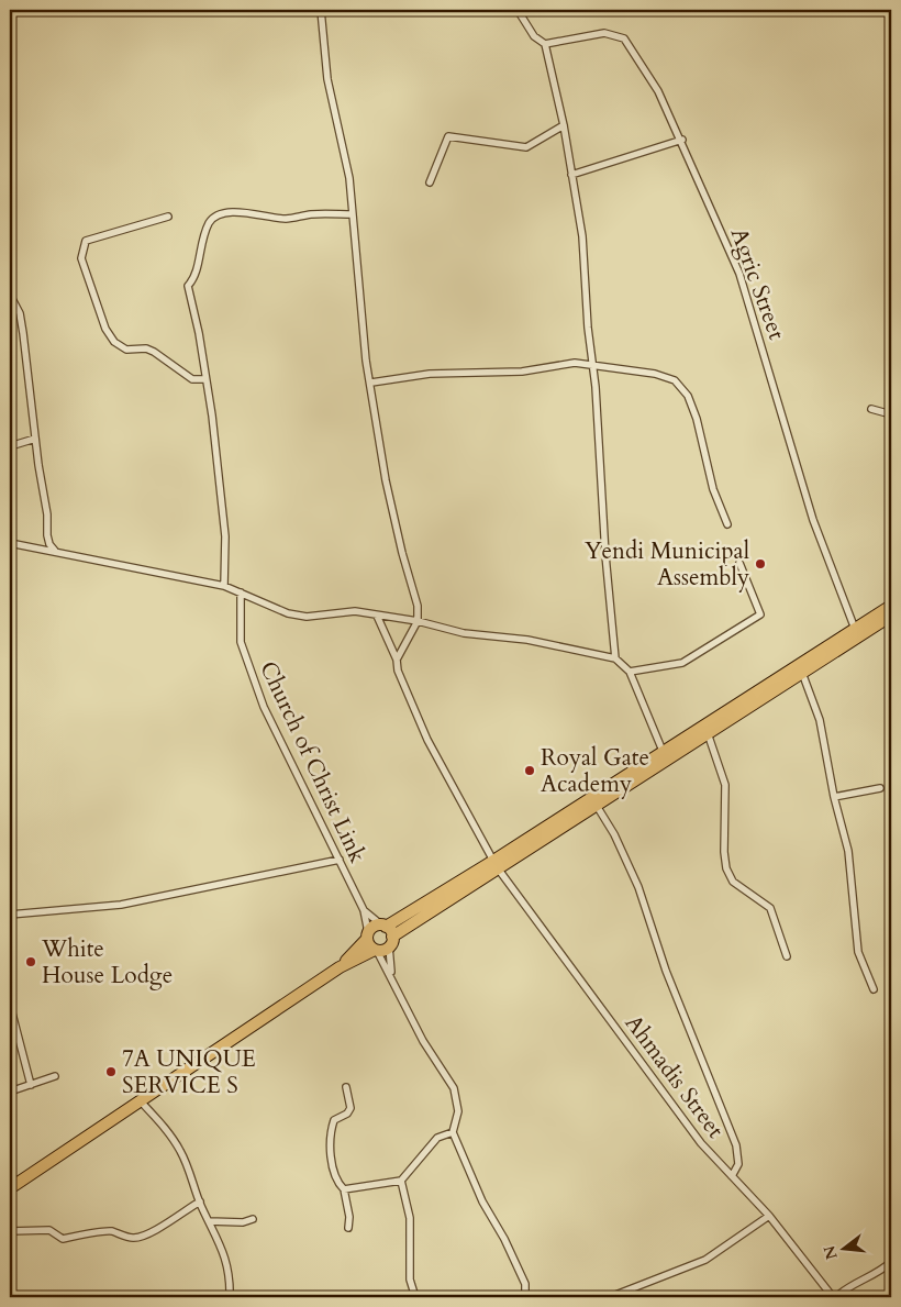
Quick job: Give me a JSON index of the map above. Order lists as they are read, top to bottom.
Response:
{
  "streets": {
    "street": ["Agric Street", "Church of Christ Link", "Ahmadis Street"]
  },
  "places": [
    "Yendi Municipal Assembly",
    "Royal Gate Academy",
    "White House Lodge",
    "7A UNIQUE SERVICE S"
  ],
  "north": "left"
}
